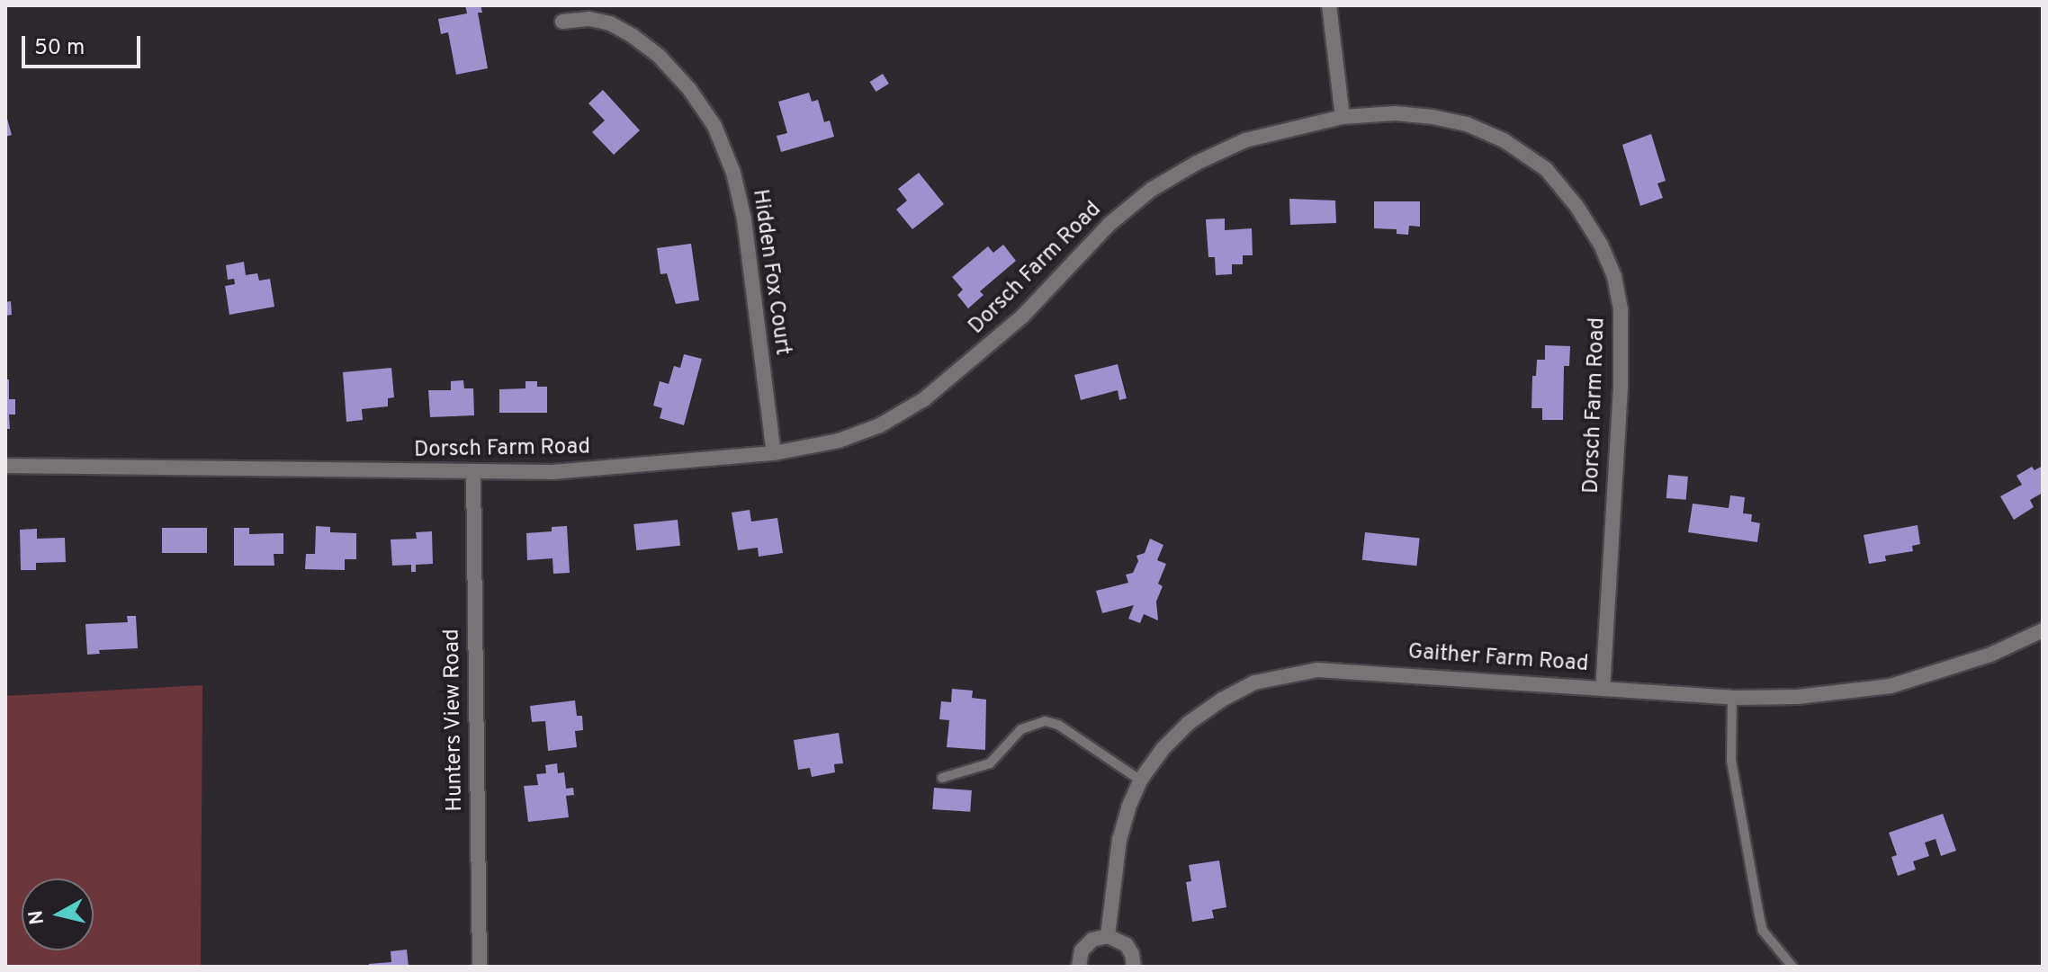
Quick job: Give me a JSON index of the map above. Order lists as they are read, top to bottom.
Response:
{
  "streets": {
    "street": [
      "Dorsch Farm Road",
      "Hidden Fox Court",
      "Gaither Farm Road",
      "Hunters View Road"
    ]
  },
  "crossings": [
    ["Dorsch Farm Road", "Hidden Fox Court"],
    ["Dorsch Farm Road", "Gaither Farm Road"],
    ["Dorsch Farm Road", "Hunters View Road"]
  ],
  "scale_bar": "50 m",
  "north": "left"
}
